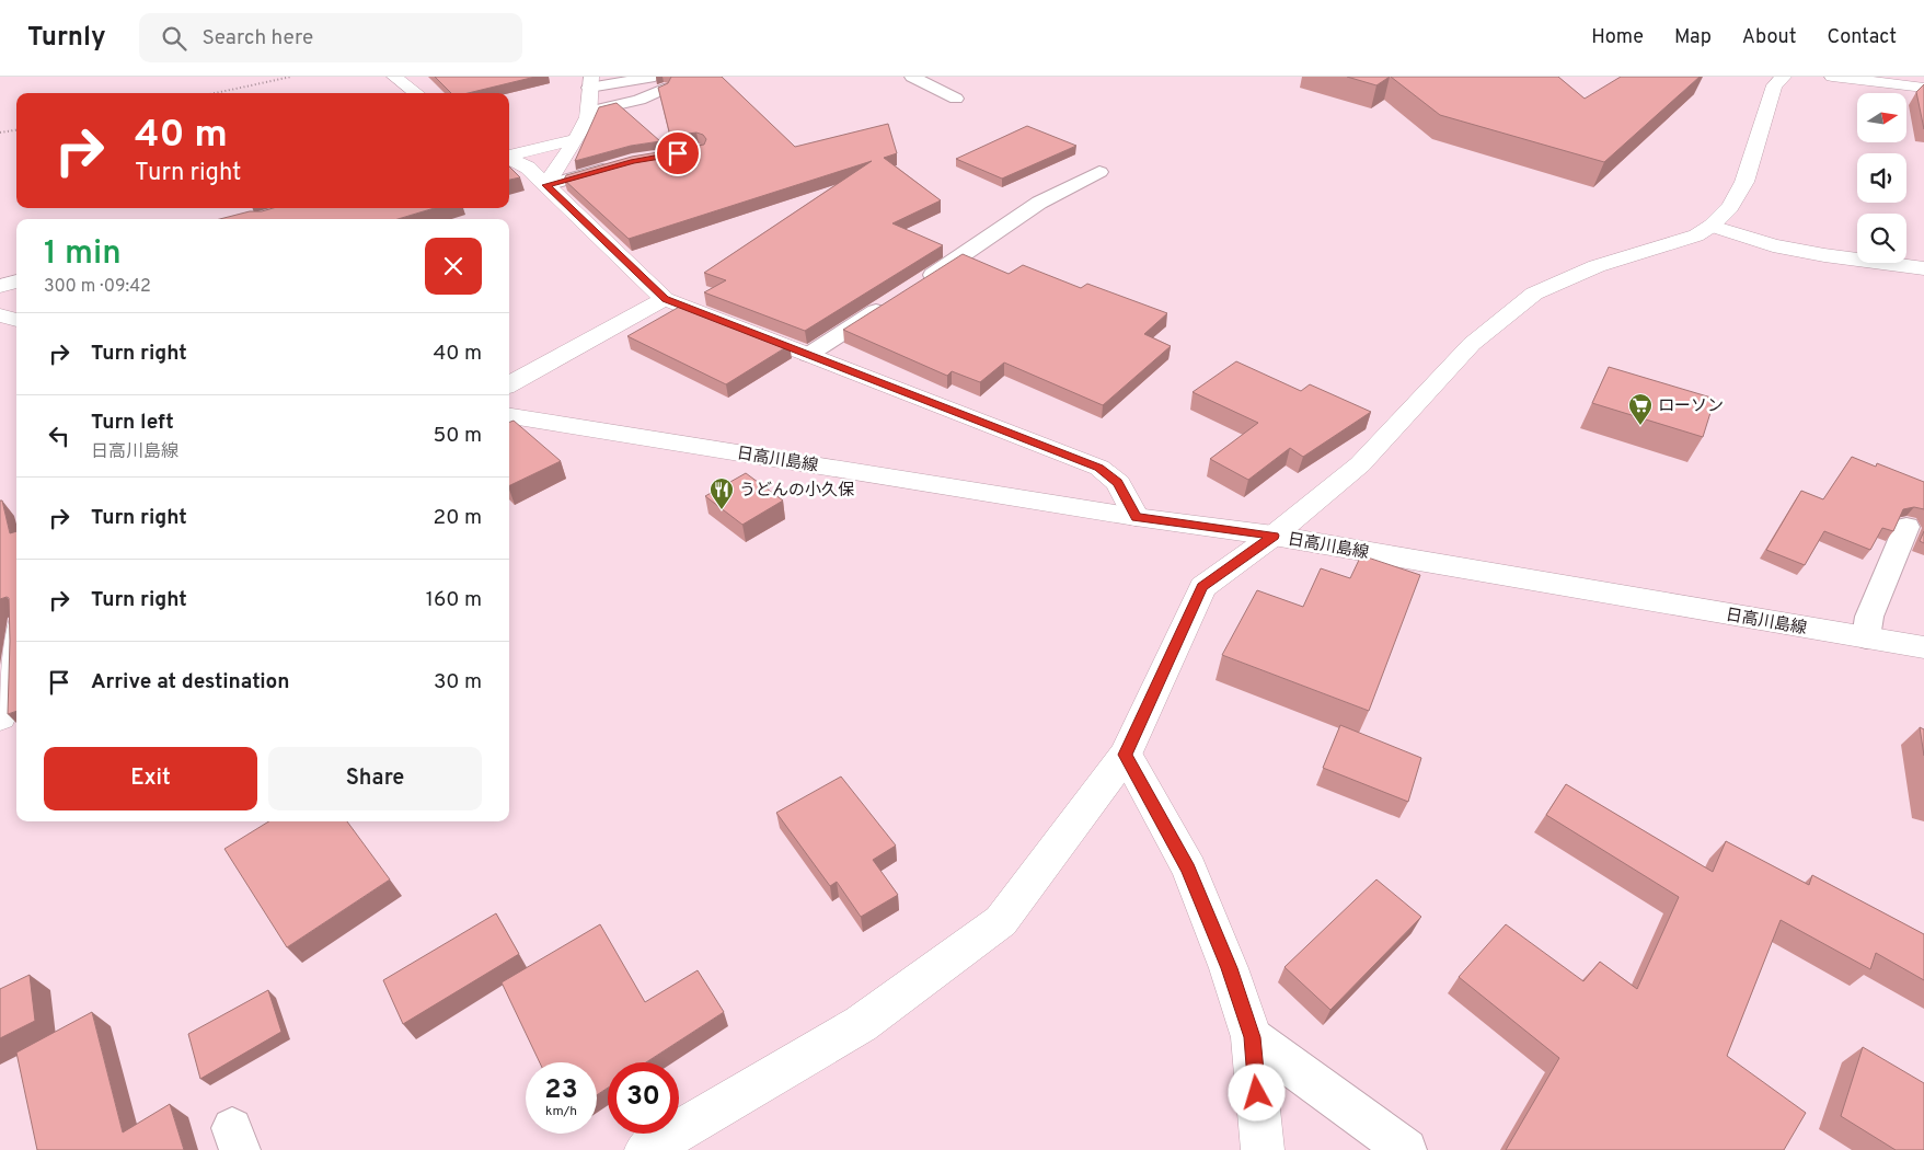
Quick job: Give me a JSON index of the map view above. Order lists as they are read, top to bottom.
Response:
{
  "streets": {
    "street": ["日高川島線"]
  },
  "places": {
    "supermarket": ["ローソン"],
    "restaurant": ["うどんの小久保"]
  },
  "north": "right",
  "page": {
    "header": "Turnly",
    "search": "Search here",
    "nav": [
      "Home",
      "Map",
      "About",
      "Contact"
    ],
    "turn": ["40 m", "Turn right"],
    "heading": ["1 min", "300 m · 09:42"],
    "list": [
      {
        "name": "Turn right",
        "value": "40 m"
      },
      {
        "name": "Turn left",
        "note": "日高川島線",
        "value": "50 m"
      },
      {
        "name": "Turn right",
        "value": "20 m"
      },
      {
        "name": "Turn right",
        "value": "160 m"
      },
      {
        "name": "Arrive at destination",
        "value": "30 m"
      }
    ],
    "buttons": ["Exit", "Share"],
    "speed": "23 km/h",
    "limit": "30"
  }
}
